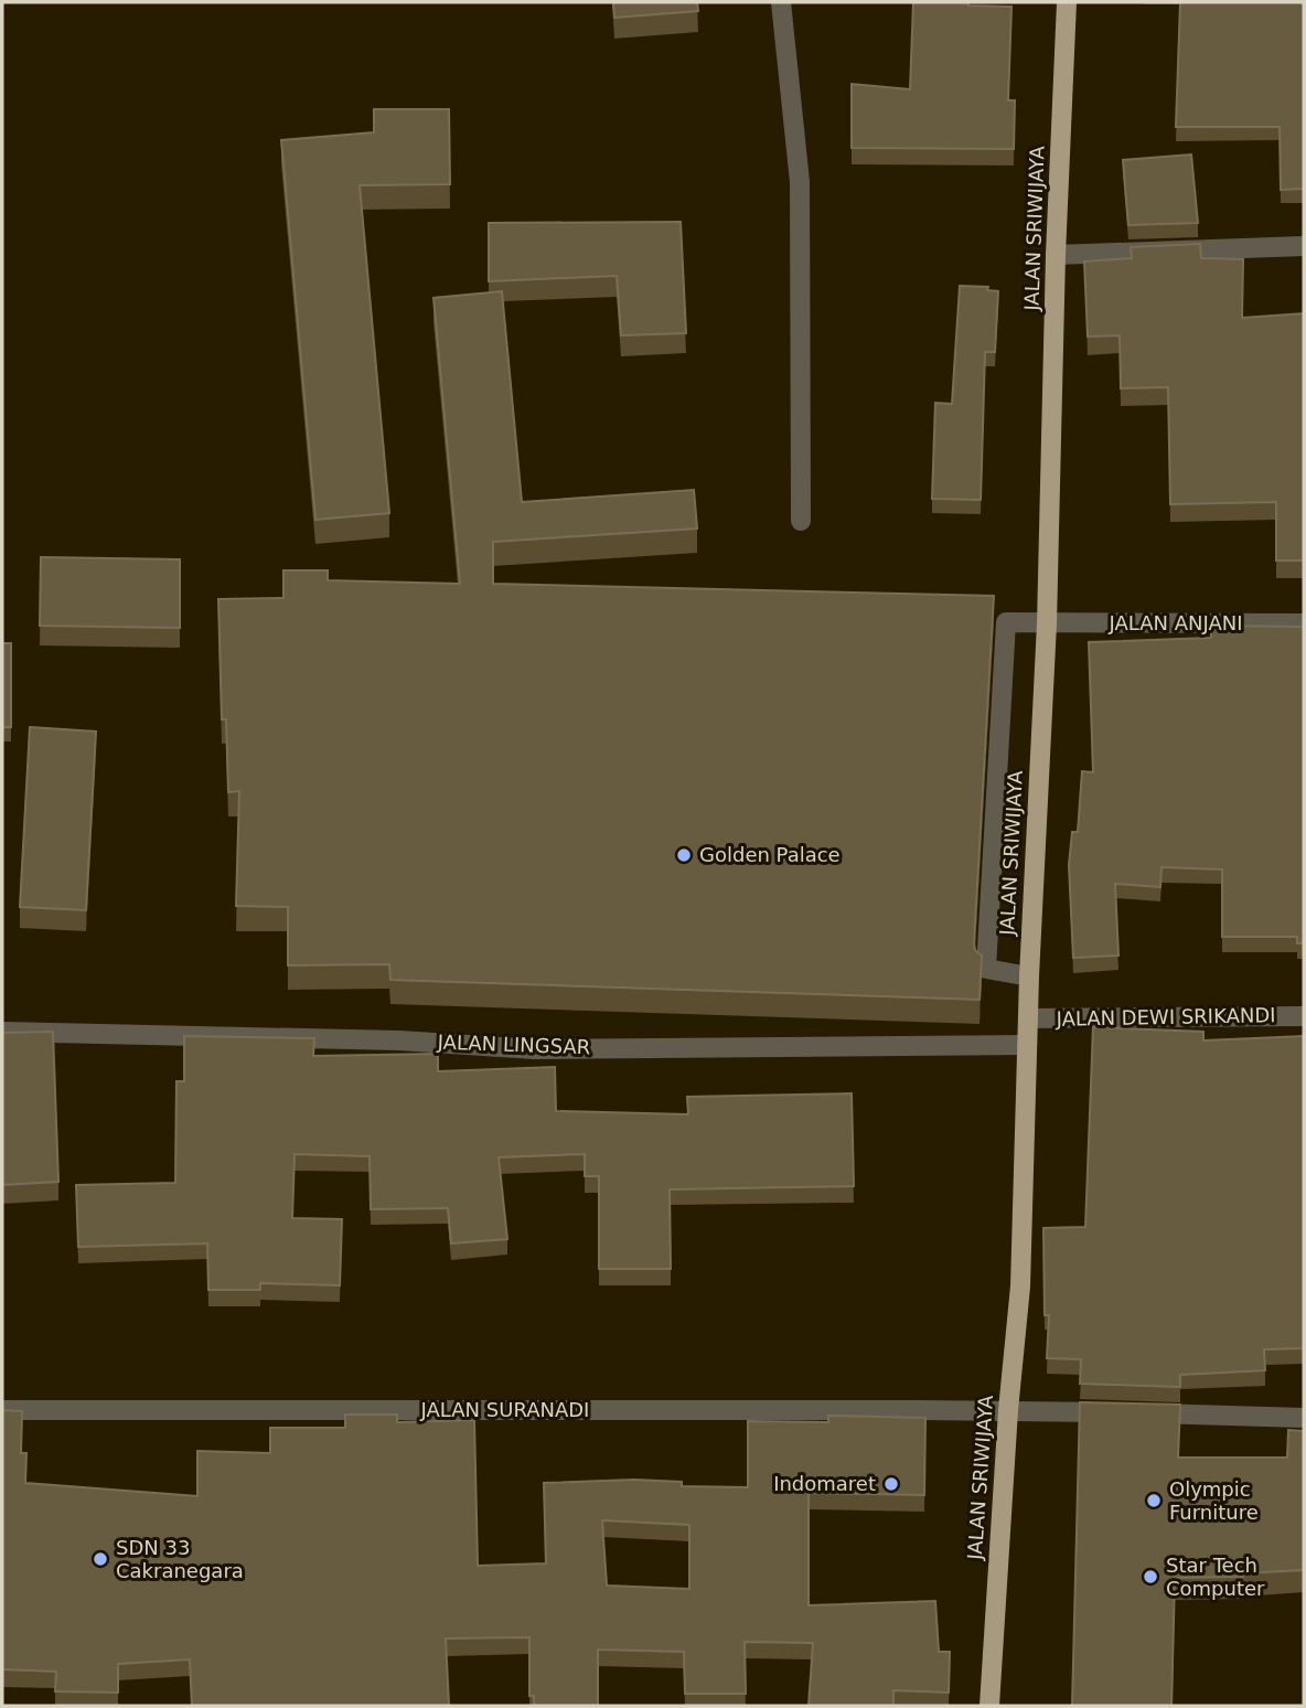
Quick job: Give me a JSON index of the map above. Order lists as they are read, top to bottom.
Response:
{
  "streets": {
    "main road": ["JALAN SRIWIJAYA"],
    "street": [
      "JALAN ANJANI",
      "JALAN DEWI SRIKANDI",
      "JALAN LINGSAR",
      "JALAN SURANADI"
    ]
  },
  "crossings": [
    ["JALAN SRIWIJAYA", "JALAN ANJANI"],
    ["JALAN SRIWIJAYA", "JALAN DEWI SRIKANDI"],
    ["JALAN SRIWIJAYA", "JALAN LINGSAR"],
    ["JALAN SRIWIJAYA", "JALAN SURANADI"]
  ],
  "places": [
    "Golden Palace",
    "Indomaret",
    "Olympic Furniture",
    "SDN 33 Cakranegara",
    "Star Tech Computer"
  ]
}
